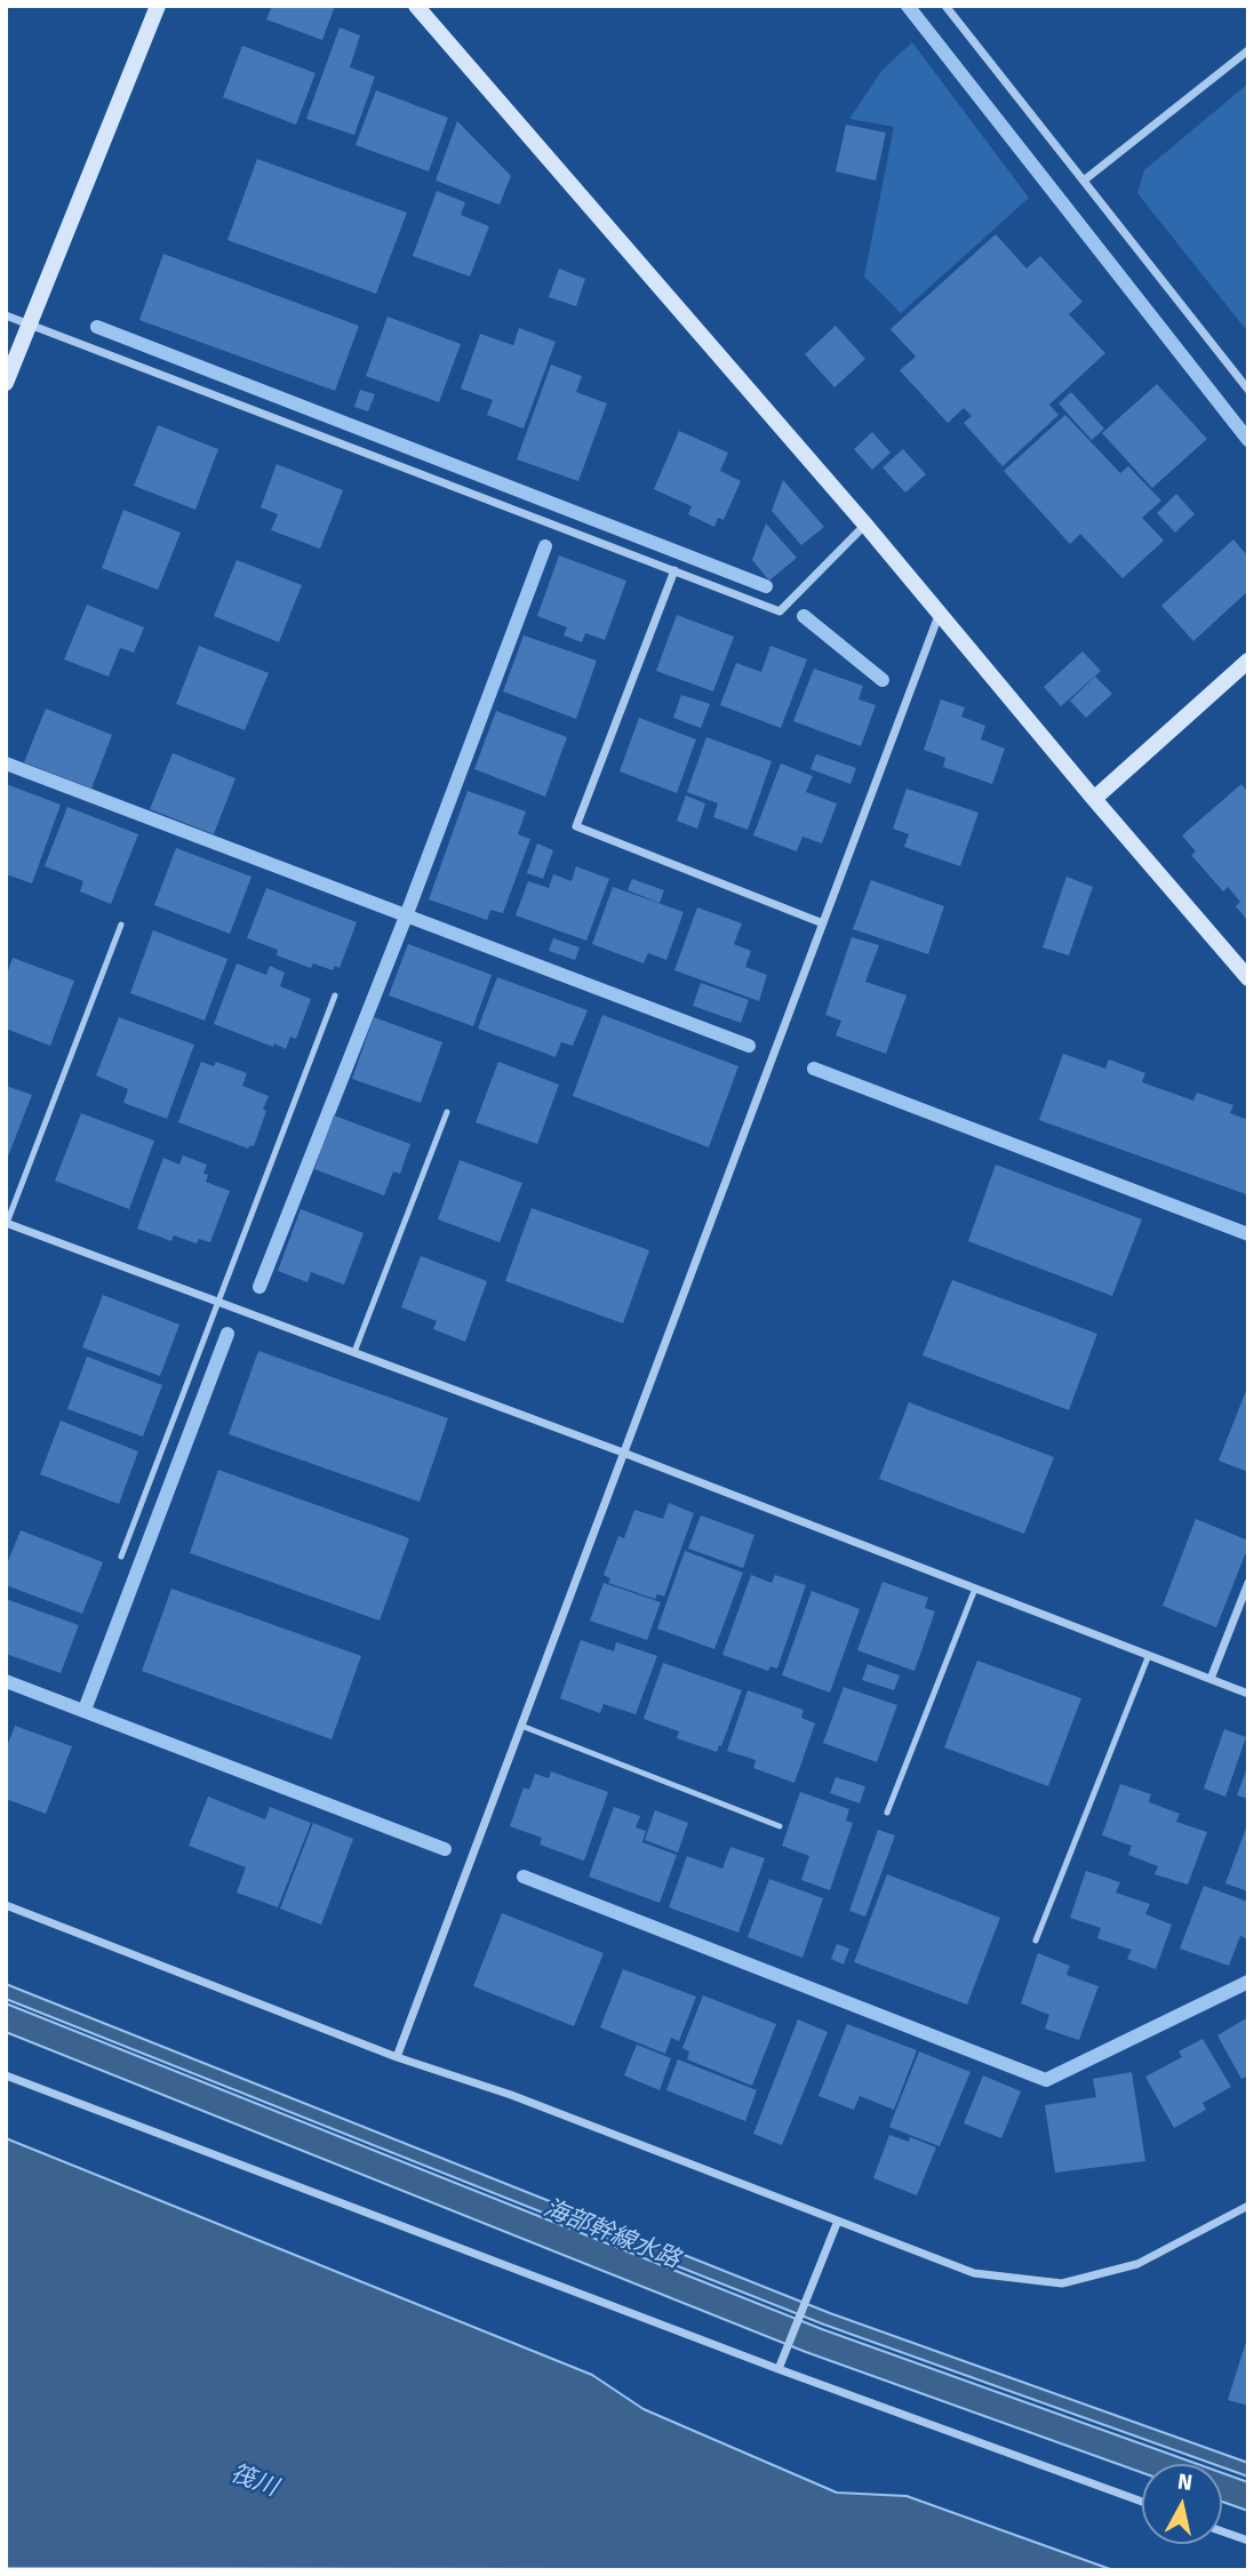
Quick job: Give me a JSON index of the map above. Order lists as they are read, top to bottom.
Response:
{
  "water": ["海部幹線水路", "筏川"],
  "north": "top"
}
